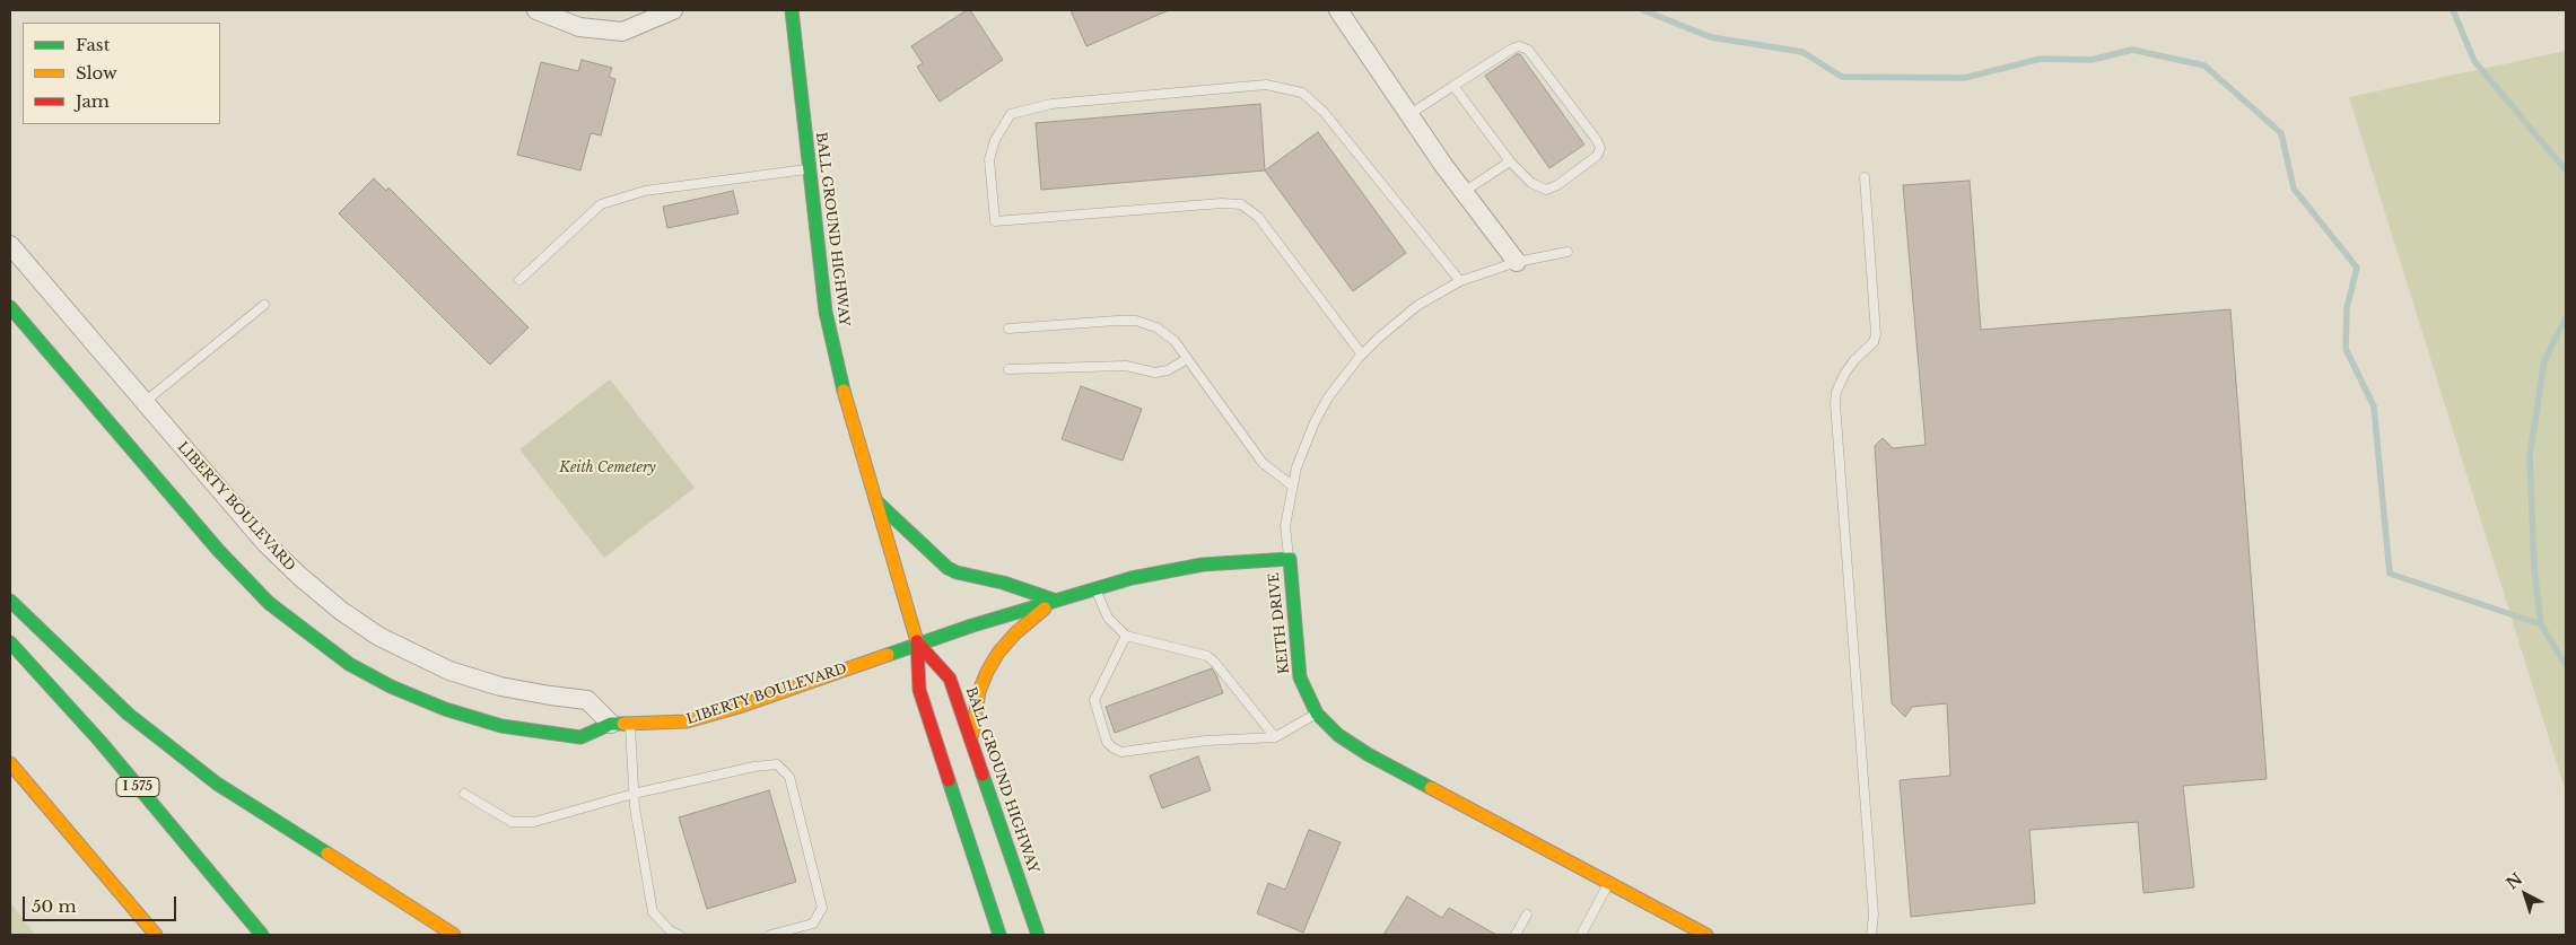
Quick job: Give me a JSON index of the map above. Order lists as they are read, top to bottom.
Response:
{
  "streets": {
    "main road": [
      "BALL GROUND HIGHWAY",
      "LIBERTY BOULEVARD",
      "KEITH DRIVE",
      "I 575"
    ]
  },
  "crossings": [
    ["BALL GROUND HIGHWAY", "LIBERTY BOULEVARD"],
    ["BALL GROUND HIGHWAY", "KEITH DRIVE"],
    ["LIBERTY BOULEVARD", "KEITH DRIVE"]
  ],
  "parks": ["Keith Cemetery"],
  "legend": ["Fast", "Slow", "Jam"],
  "scale_bar": "50 m",
  "north": "top left"
}
